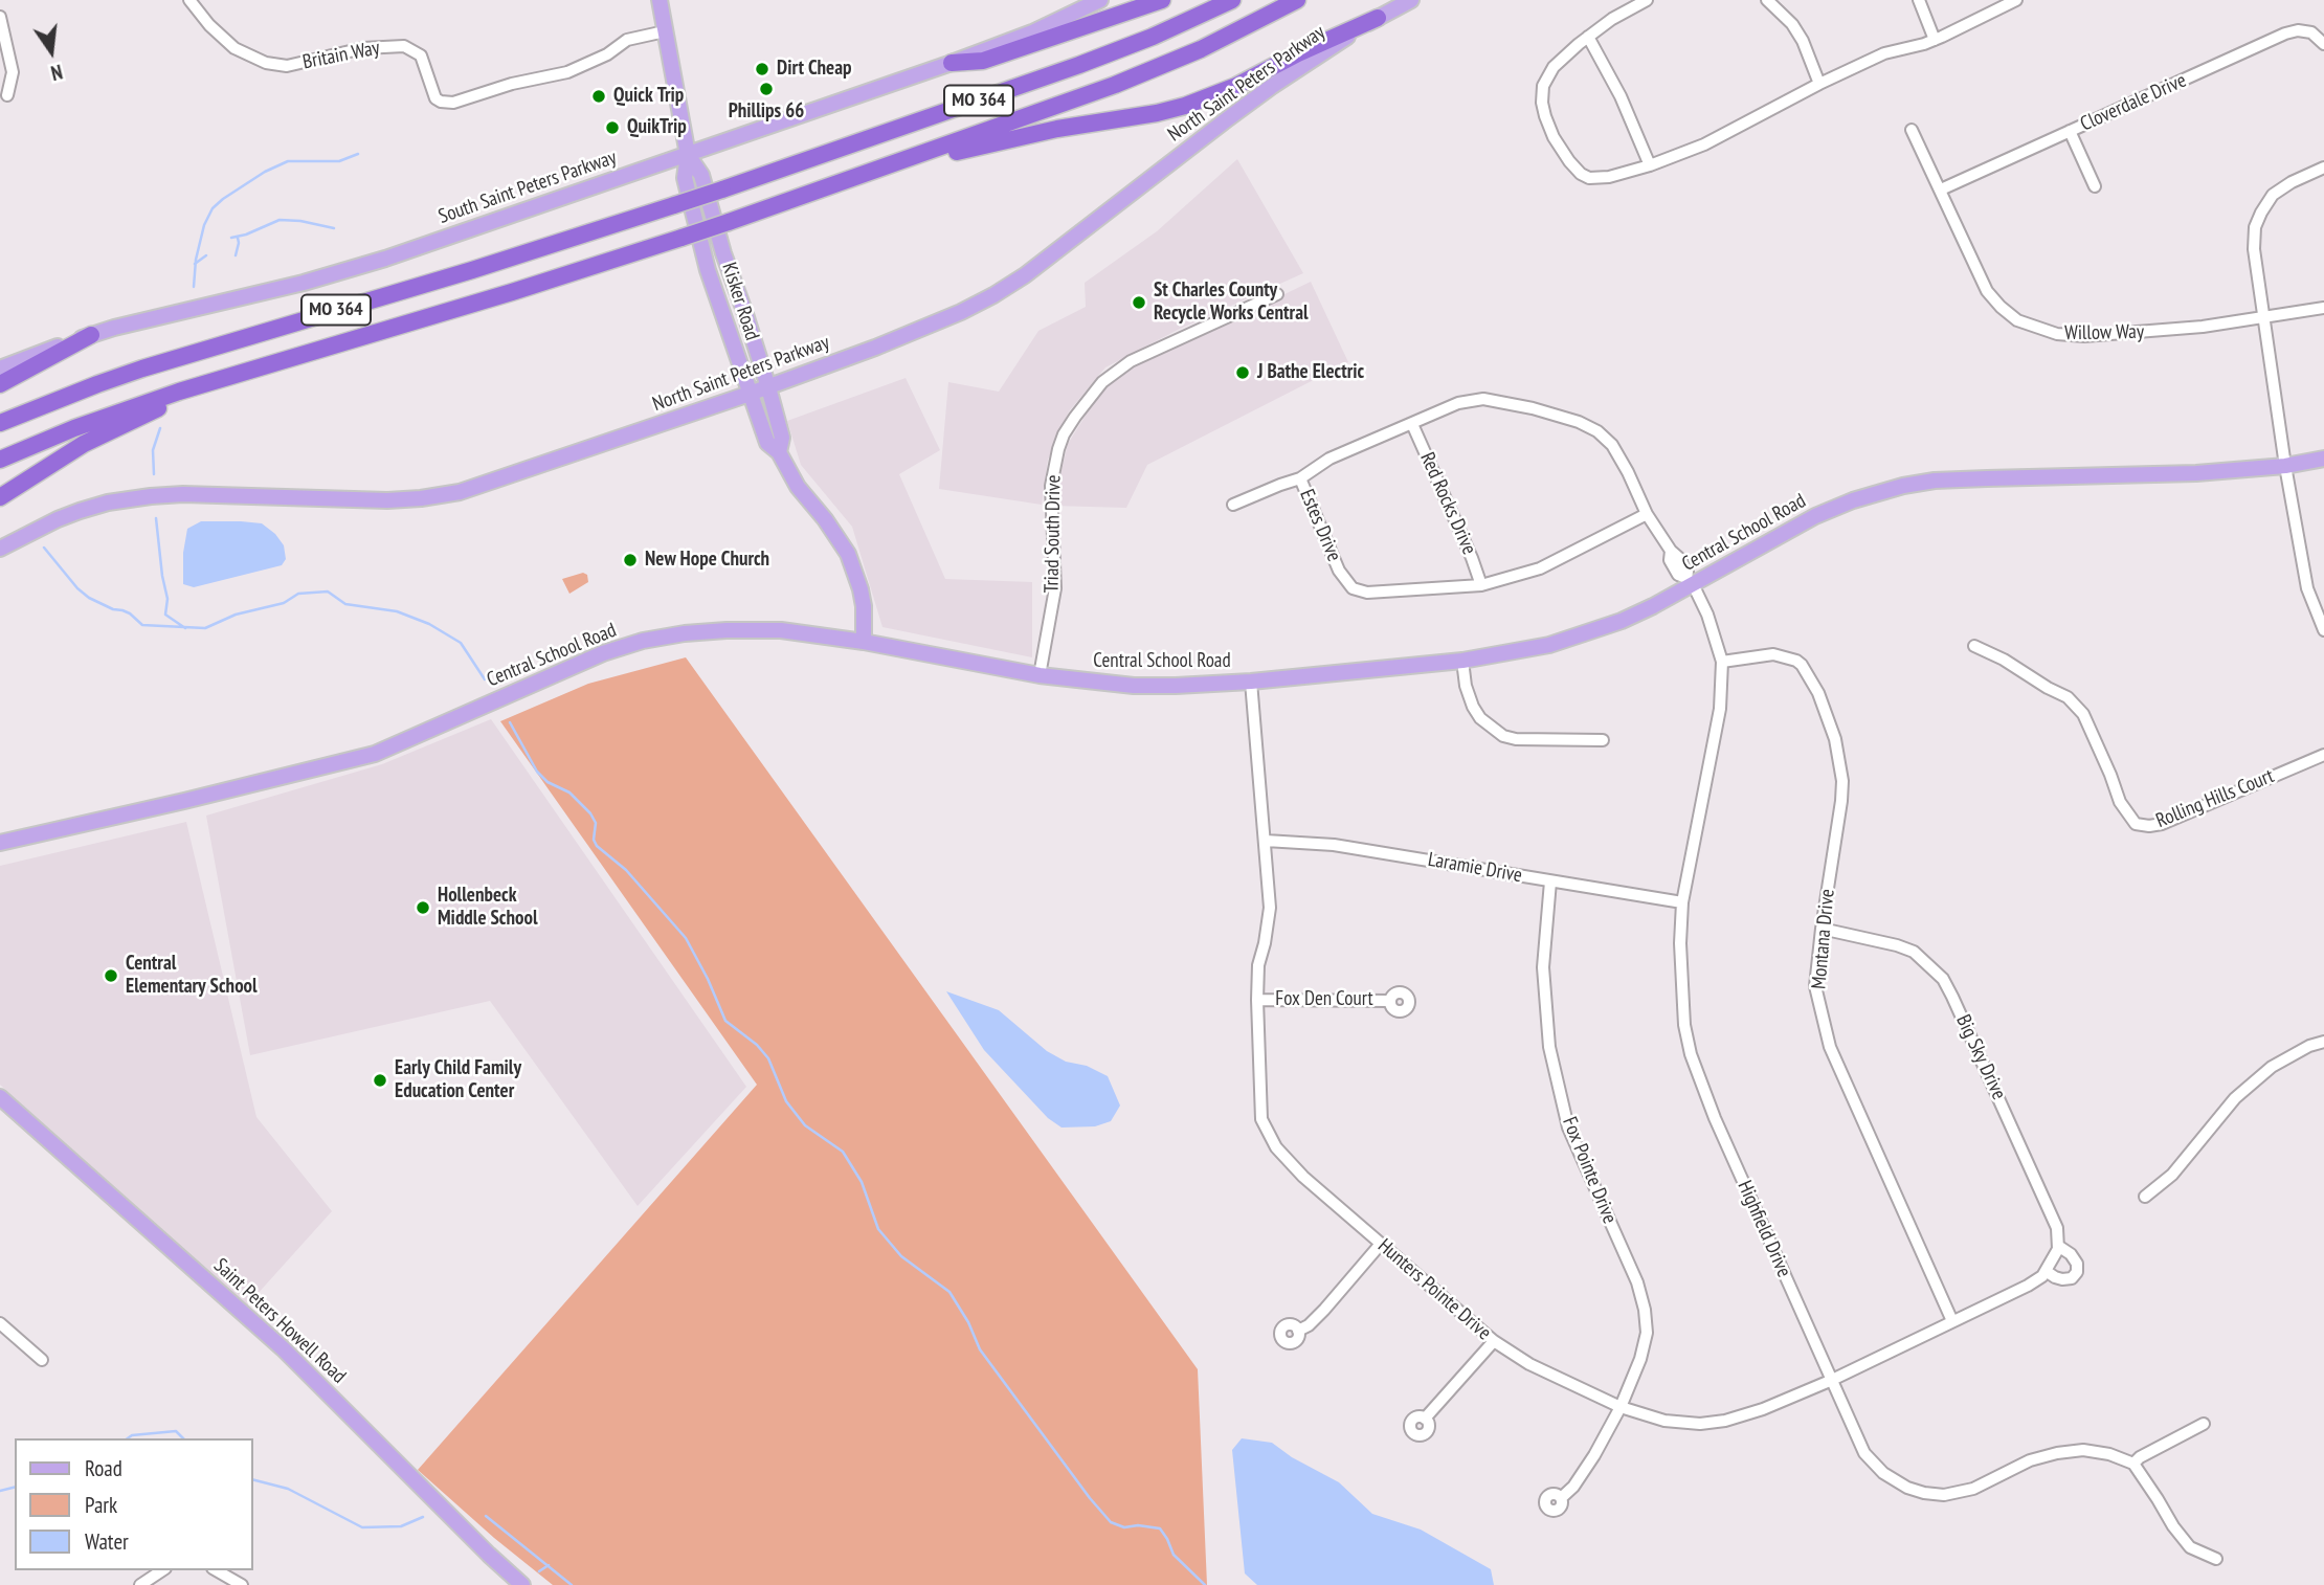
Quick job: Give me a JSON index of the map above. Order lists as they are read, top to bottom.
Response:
{
  "streets": {
    "highway": ["MO 364"],
    "main road": [
      "North Saint Peters Parkway",
      "South Saint Peters Parkway",
      "Kisker Road",
      "Central School Road",
      "Saint Peters Howell Road"
    ],
    "street": [
      "Britain Way",
      "Cloverdale Drive",
      "Willow Way",
      "Red Rocks Drive",
      "Estes Drive",
      "Triad South Drive",
      "Rolling Hills Court",
      "Laramie Drive",
      "Montana Drive",
      "Fox Den Court",
      "Big Sky Drive",
      "Fox Pointe Drive",
      "Highfield Drive",
      "Hunters Pointe Drive"
    ]
  },
  "crossings": [
    ["Britain Way", "Kisker Road"],
    ["North Saint Peters Parkway", "Kisker Road"],
    ["Cloverdale Drive", "Willow Way"],
    ["South Saint Peters Parkway", "Kisker Road"],
    ["Kisker Road", "Central School Road"],
    ["Red Rocks Drive", "Estes Drive"],
    ["Estes Drive", "Central School Road"],
    ["Estes Drive", "Highfield Drive"],
    ["Central School Road", "Triad South Drive"],
    ["Central School Road", "Highfield Drive"],
    ["Central School Road", "Hunters Pointe Drive"],
    ["Laramie Drive", "Fox Pointe Drive"],
    ["Laramie Drive", "Highfield Drive"],
    ["Laramie Drive", "Hunters Pointe Drive"],
    ["Montana Drive", "Big Sky Drive"],
    ["Montana Drive", "Highfield Drive"],
    ["Montana Drive", "Hunters Pointe Drive"],
    ["Fox Den Court", "Hunters Pointe Drive"],
    ["Big Sky Drive", "Hunters Pointe Drive"],
    ["Fox Pointe Drive", "Hunters Pointe Drive"],
    ["Highfield Drive", "Hunters Pointe Drive"]
  ],
  "places": [
    "Dirt Cheap",
    "Phillips 66",
    "Quick Trip",
    "QuikTrip",
    "St Charles County Recycle Works Central",
    "J Bathe Electric",
    "New Hope Church",
    "Hollenbeck Middle School",
    "Central Elementary School",
    "Early Child Family Education Center"
  ],
  "legend": ["Road", "Park", "Water"],
  "north": "bottom"
}
